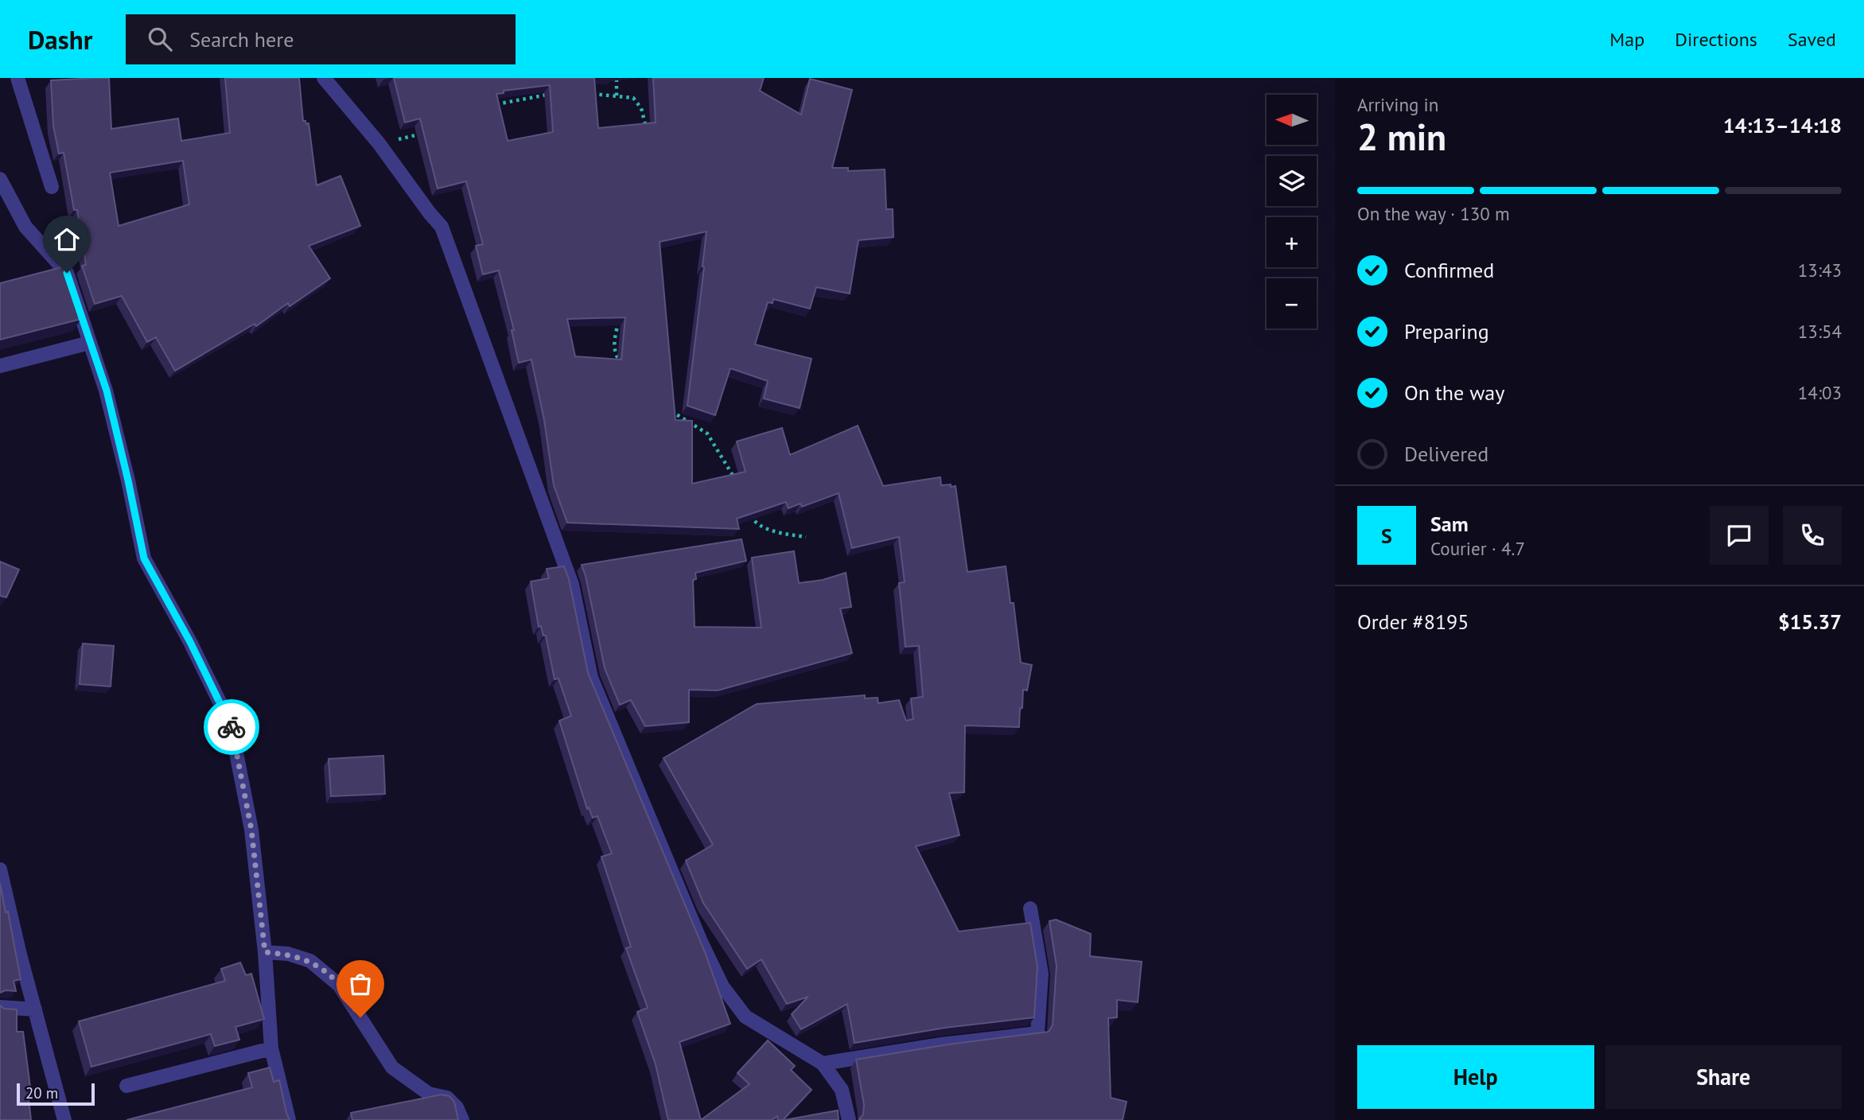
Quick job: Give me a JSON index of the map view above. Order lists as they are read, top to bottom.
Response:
{
  "scale_bar": "20 m",
  "north": "left",
  "page": {
    "header": "Dashr",
    "search": "Search here",
    "nav": ["Map", "Directions", "Saved"],
    "heading": ["2 min", "Arriving in", "14:13–14:18"],
    "panel": [
      "Sam",
      "Courier · 4.7",
      "Order #8195",
      "$15.37"
    ],
    "map_buttons": ["+", "−"],
    "bar": "On the way · 130 m",
    "list": [
      ["Confirmed", "13:43"],
      ["Preparing", "13:54"],
      ["On the way", "14:03"],
      "Delivered"
    ],
    "round": "S",
    "buttons": ["Help", "Share"],
    "scale": "20 m"
  }
}
